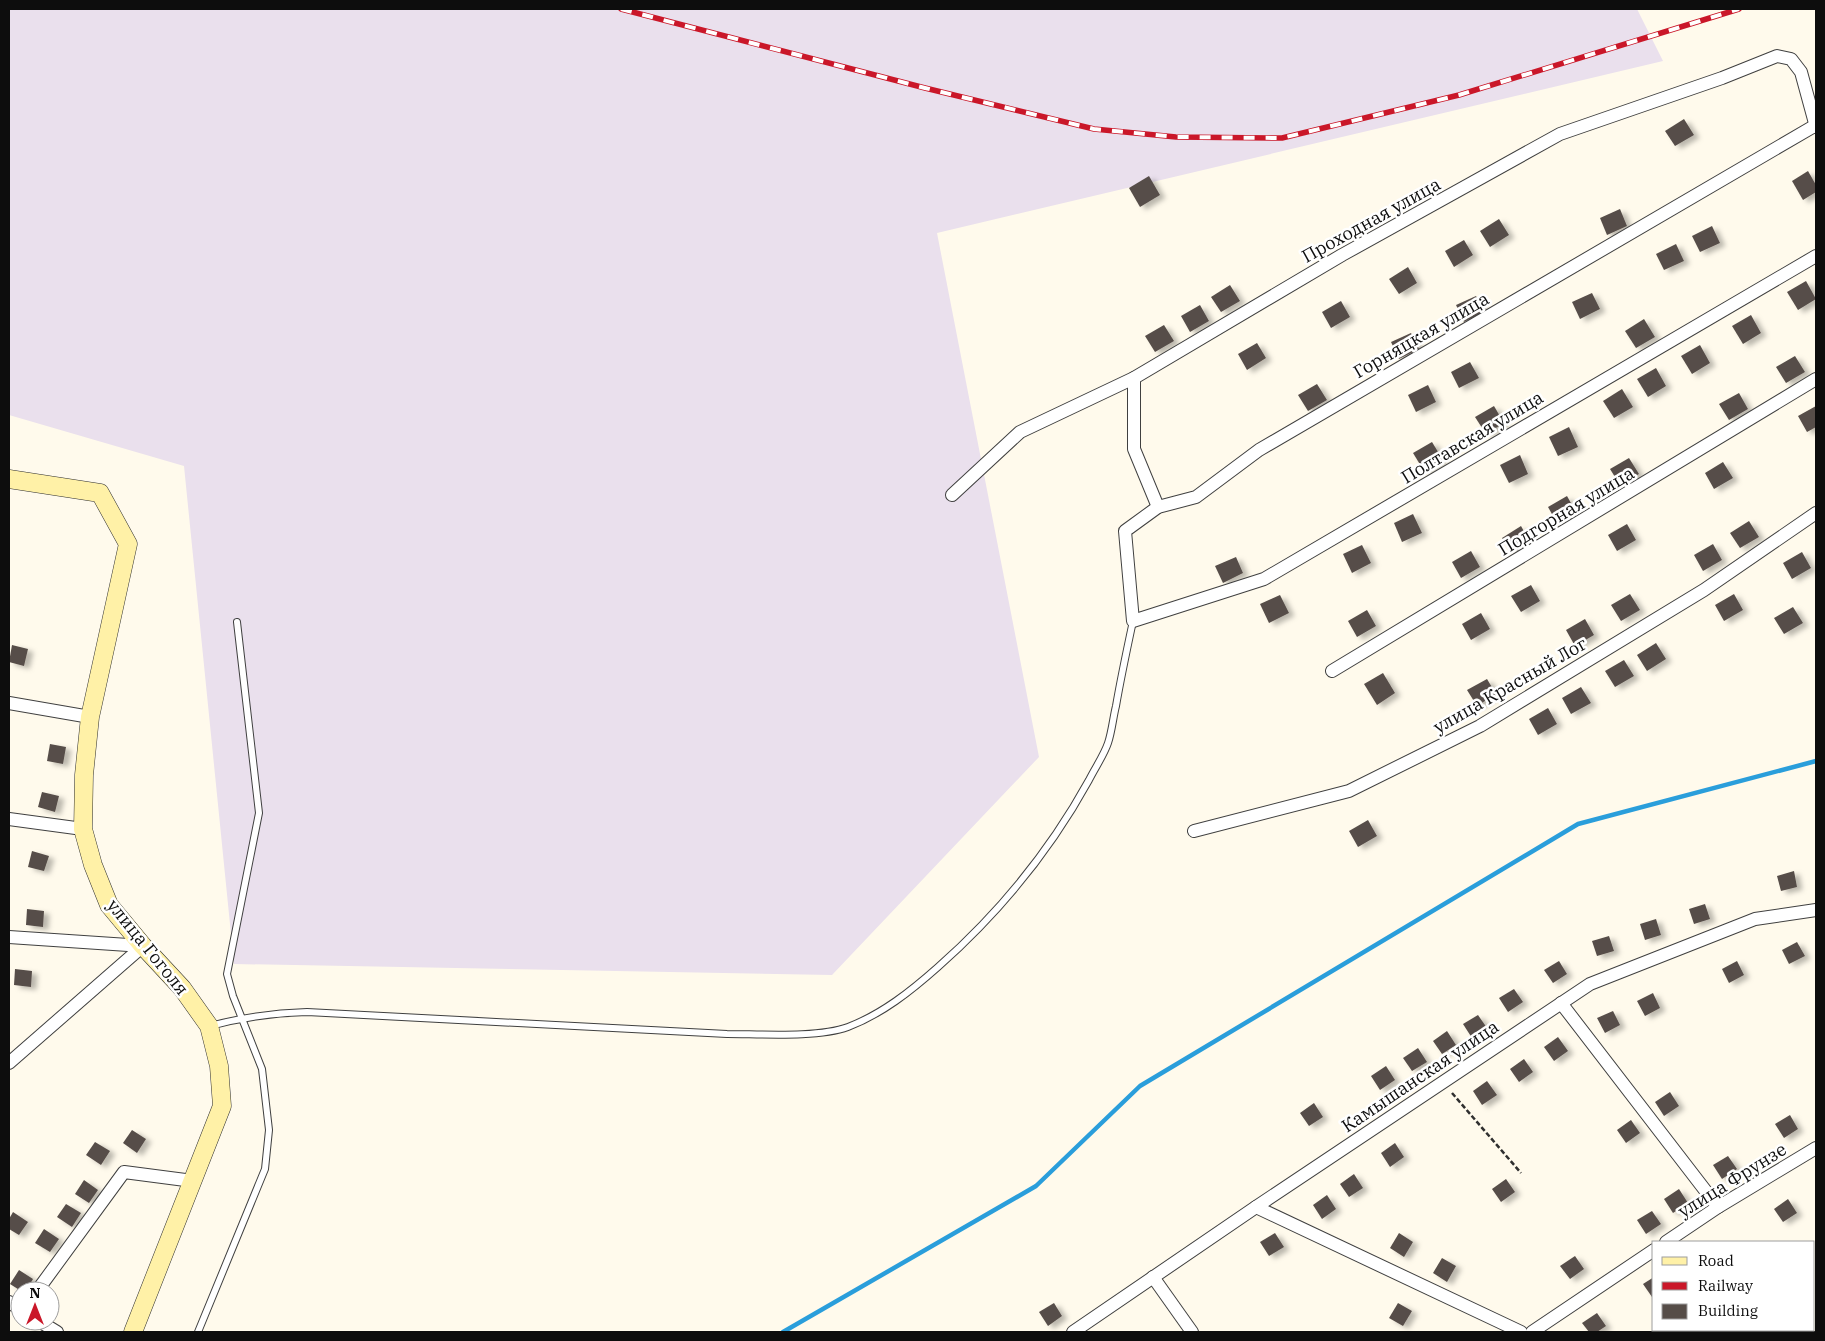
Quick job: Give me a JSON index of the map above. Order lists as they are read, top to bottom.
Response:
{
  "streets": {
    "street": [
      "Проходная улица",
      "Горняцкая улица",
      "Полтавская улица",
      "Подгорная улица",
      "улица Красный Лог",
      "улица Гоголя",
      "Камышанская улица",
      "улица Фрунзе"
    ]
  },
  "crossings": [
    ["Проходная улица", "Горняцкая улица"],
    ["Горняцкая улица", "Полтавская улица"]
  ],
  "legend": ["Road", "Railway", "Building"],
  "north": "top"
}
